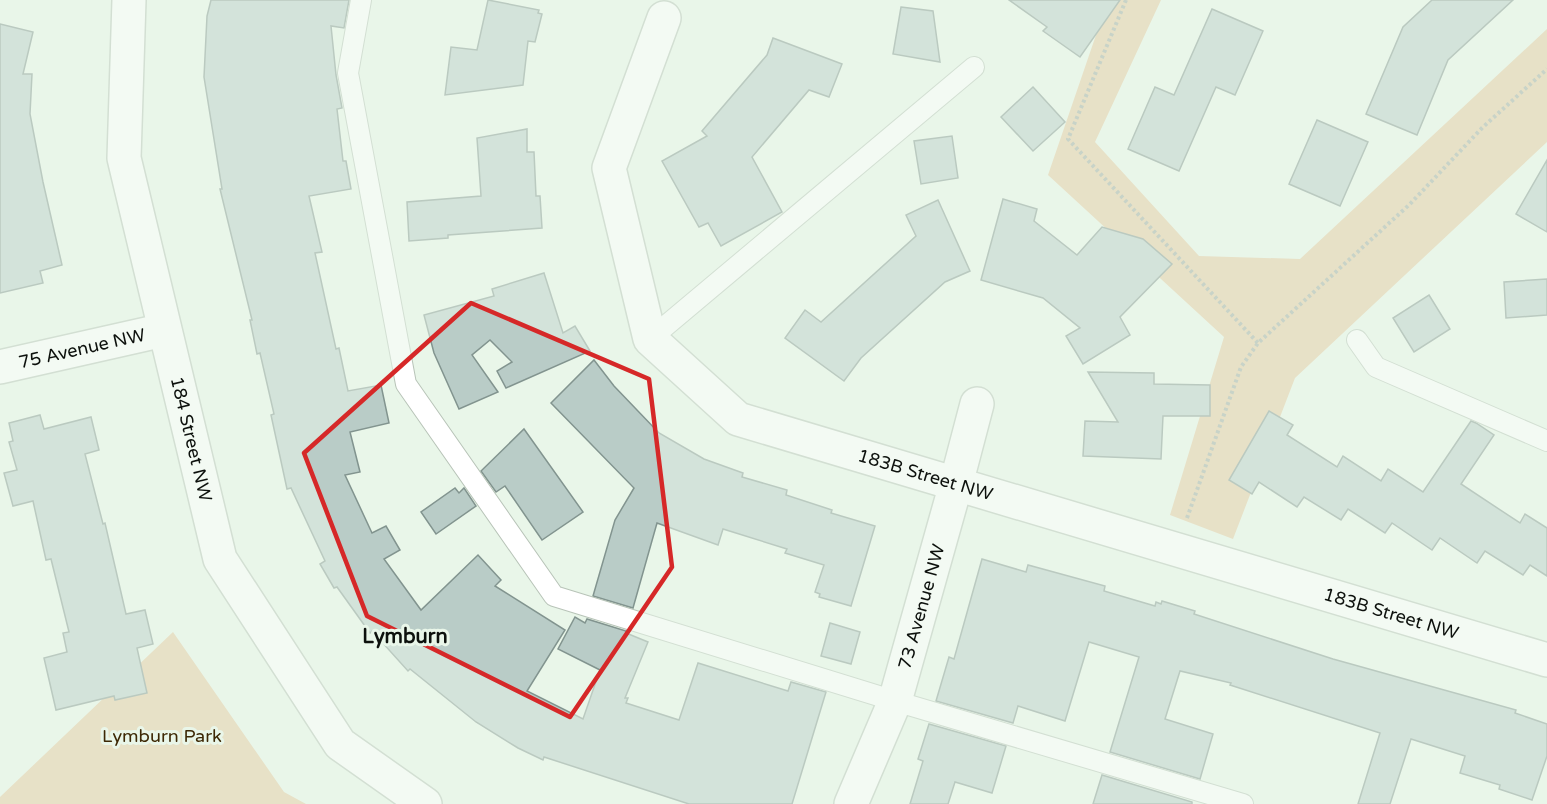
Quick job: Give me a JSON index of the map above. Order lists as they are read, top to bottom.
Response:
{
  "streets": {
    "street": [
      "75 Avenue NW",
      "184 Street NW",
      "183B Street NW",
      "73 Avenue NW"
    ]
  },
  "crossings": [
    ["75 Avenue NW", "184 Street NW"],
    ["183B Street NW", "73 Avenue NW"]
  ],
  "districts": ["Lymburn"],
  "parks": ["Lymburn Park"]
}
